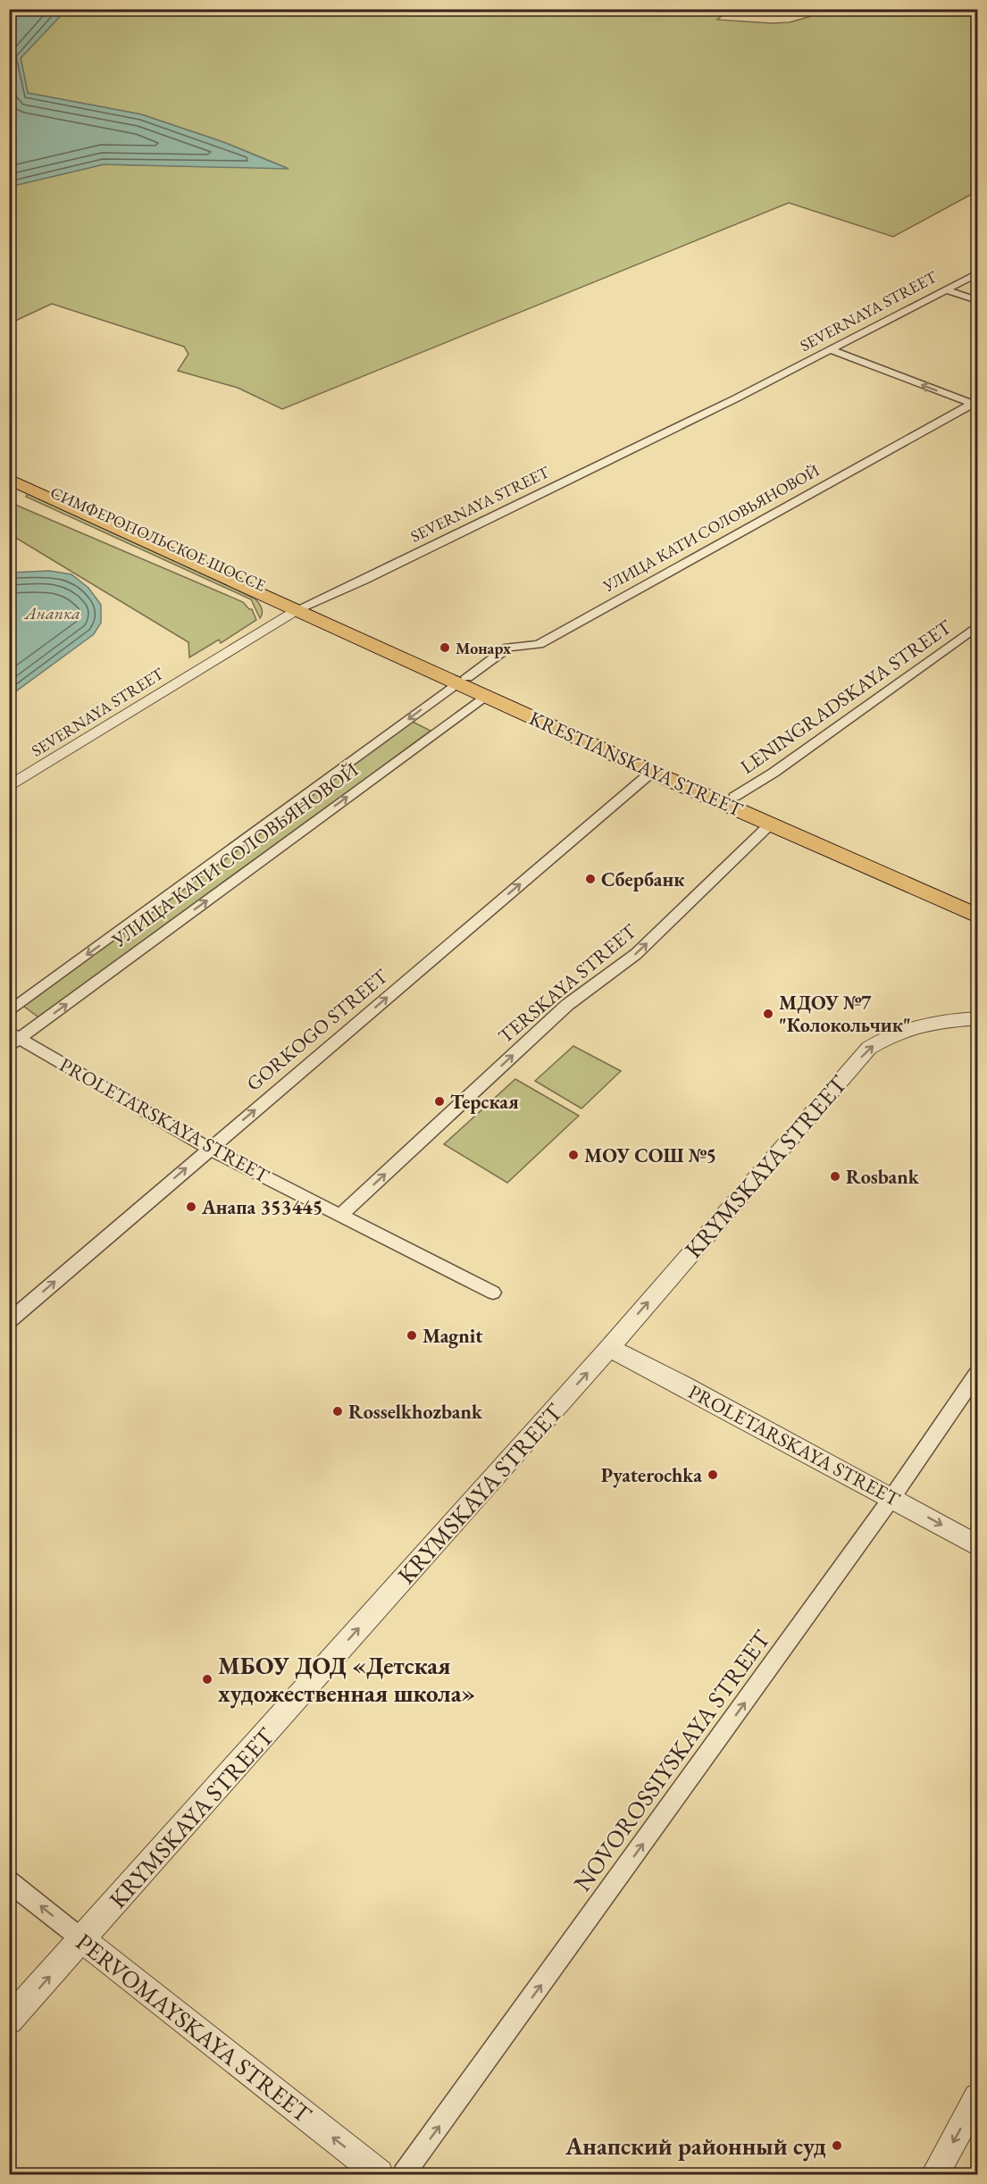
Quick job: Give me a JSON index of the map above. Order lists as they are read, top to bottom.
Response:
{
  "streets": {
    "main road": ["СИМФЕРОПОЛЬСКОЕ ШОССЕ", "KRESTIANSKAYA STREET"],
    "street": [
      "SEVERNAYA STREET",
      "УЛИЦА КАТИ СОЛОВЬЯНОВОЙ",
      "LENINGRADSKAYA STREET",
      "TERSKAYA STREET",
      "GORKOGO STREET",
      "PROLETARSKAYA STREET",
      "KRYMSKAYA STREET",
      "NOVOROSSIYSKAYA STREET",
      "PERVOMAYSKAYA STREET"
    ]
  },
  "crossings": [
    ["SEVERNAYA STREET", "СИМФЕРОПОЛЬСКОЕ ШОССЕ"],
    ["SEVERNAYA STREET", "KRESTIANSKAYA STREET"],
    ["УЛИЦА КАТИ СОЛОВЬЯНОВОЙ", "KRESTIANSKAYA STREET"],
    ["УЛИЦА КАТИ СОЛОВЬЯНОВОЙ", "PROLETARSKAYA STREET"],
    ["СИМФЕРОПОЛЬСКОЕ ШОССЕ", "KRESTIANSKAYA STREET"],
    ["LENINGRADSKAYA STREET", "KRESTIANSKAYA STREET"],
    ["KRESTIANSKAYA STREET", "TERSKAYA STREET"],
    ["KRESTIANSKAYA STREET", "GORKOGO STREET"],
    ["TERSKAYA STREET", "PROLETARSKAYA STREET"],
    ["GORKOGO STREET", "PROLETARSKAYA STREET"],
    ["PROLETARSKAYA STREET", "KRYMSKAYA STREET"],
    ["PROLETARSKAYA STREET", "NOVOROSSIYSKAYA STREET"],
    ["KRYMSKAYA STREET", "PERVOMAYSKAYA STREET"]
  ],
  "one_way": [
    "TERSKAYA STREET",
    "GORKOGO STREET",
    "KRYMSKAYA STREET",
    "NOVOROSSIYSKAYA STREET",
    "PERVOMAYSKAYA STREET"
  ],
  "water": ["Анапка"],
  "places": [
    "Монарх",
    "Сбербанк",
    "МДОУ №7 \"Колокольчик\"",
    "Терская",
    "МОУ СОШ №5",
    "Rosbank",
    "Анапа 353445",
    "Magnit",
    "Rosselkhozbank",
    "Pyaterochka",
    "МБОУ ДОД «Детская художественная школа»",
    "Анапский районный суд"
  ]
}
